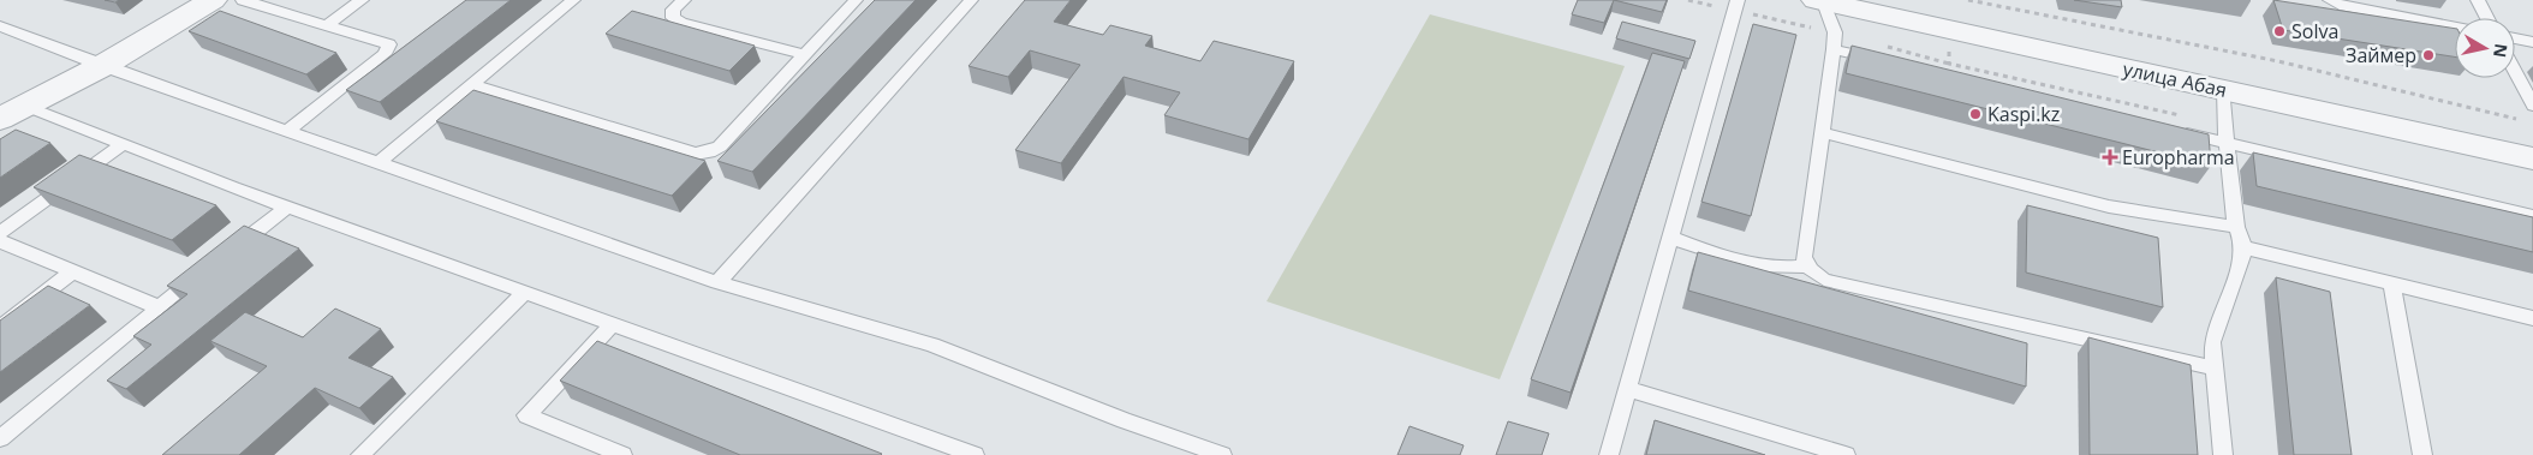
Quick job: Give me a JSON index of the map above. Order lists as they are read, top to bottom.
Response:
{
  "streets": {
    "street": ["улица Абая"]
  },
  "places": {
    "other": ["Solva", "Займер", "Kaspi.kz"],
    "health": ["Europharma"]
  },
  "north": "right"
}
